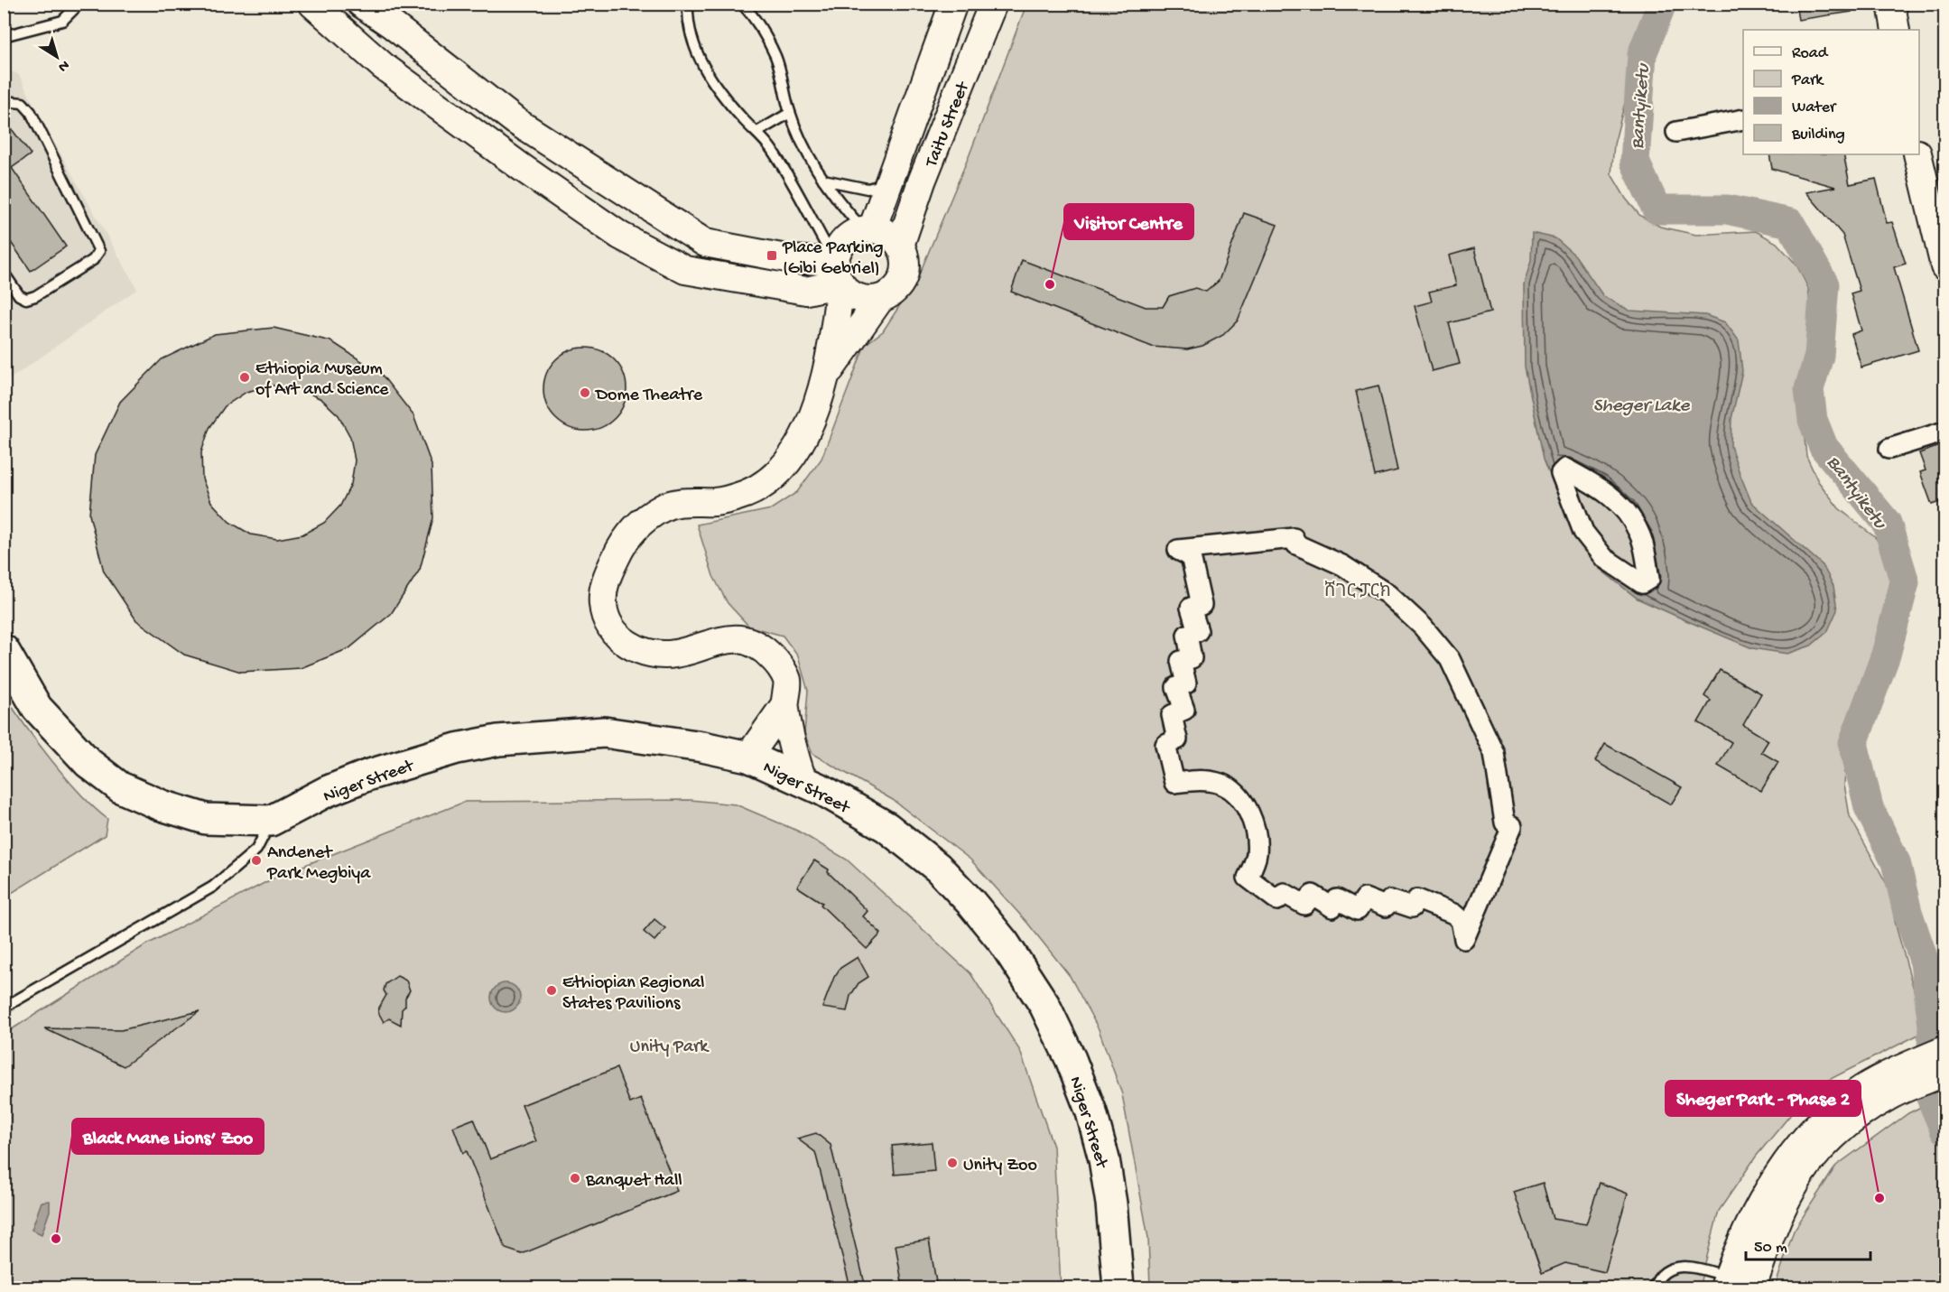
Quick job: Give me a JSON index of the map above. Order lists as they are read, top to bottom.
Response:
{
  "streets": {
    "main road": ["Taitu Street", "Niger Street"]
  },
  "water": ["Bantyiketu", "Sheger Lake"],
  "parks": ["ሸገር ፓርክ", "Unity Park"],
  "places": {
    "transit": ["Place Parking (Gibi Gebriel)"],
    "other": [
      "Visitor Centre",
      "Ethiopia Museum of Art and Science",
      "Dome Theatre",
      "Andenet Park Megbiya",
      "Ethiopian Regional States Pavilions",
      "Unity Zoo",
      "Banquet Hall",
      "Sheger Park - Phase 2",
      "Black Mane Lions’ Zoo"
    ]
  },
  "legend": [
    "Road",
    "Park",
    "Water",
    "Building"
  ],
  "scale_bar": "50 m",
  "north": "bottom right"
}
